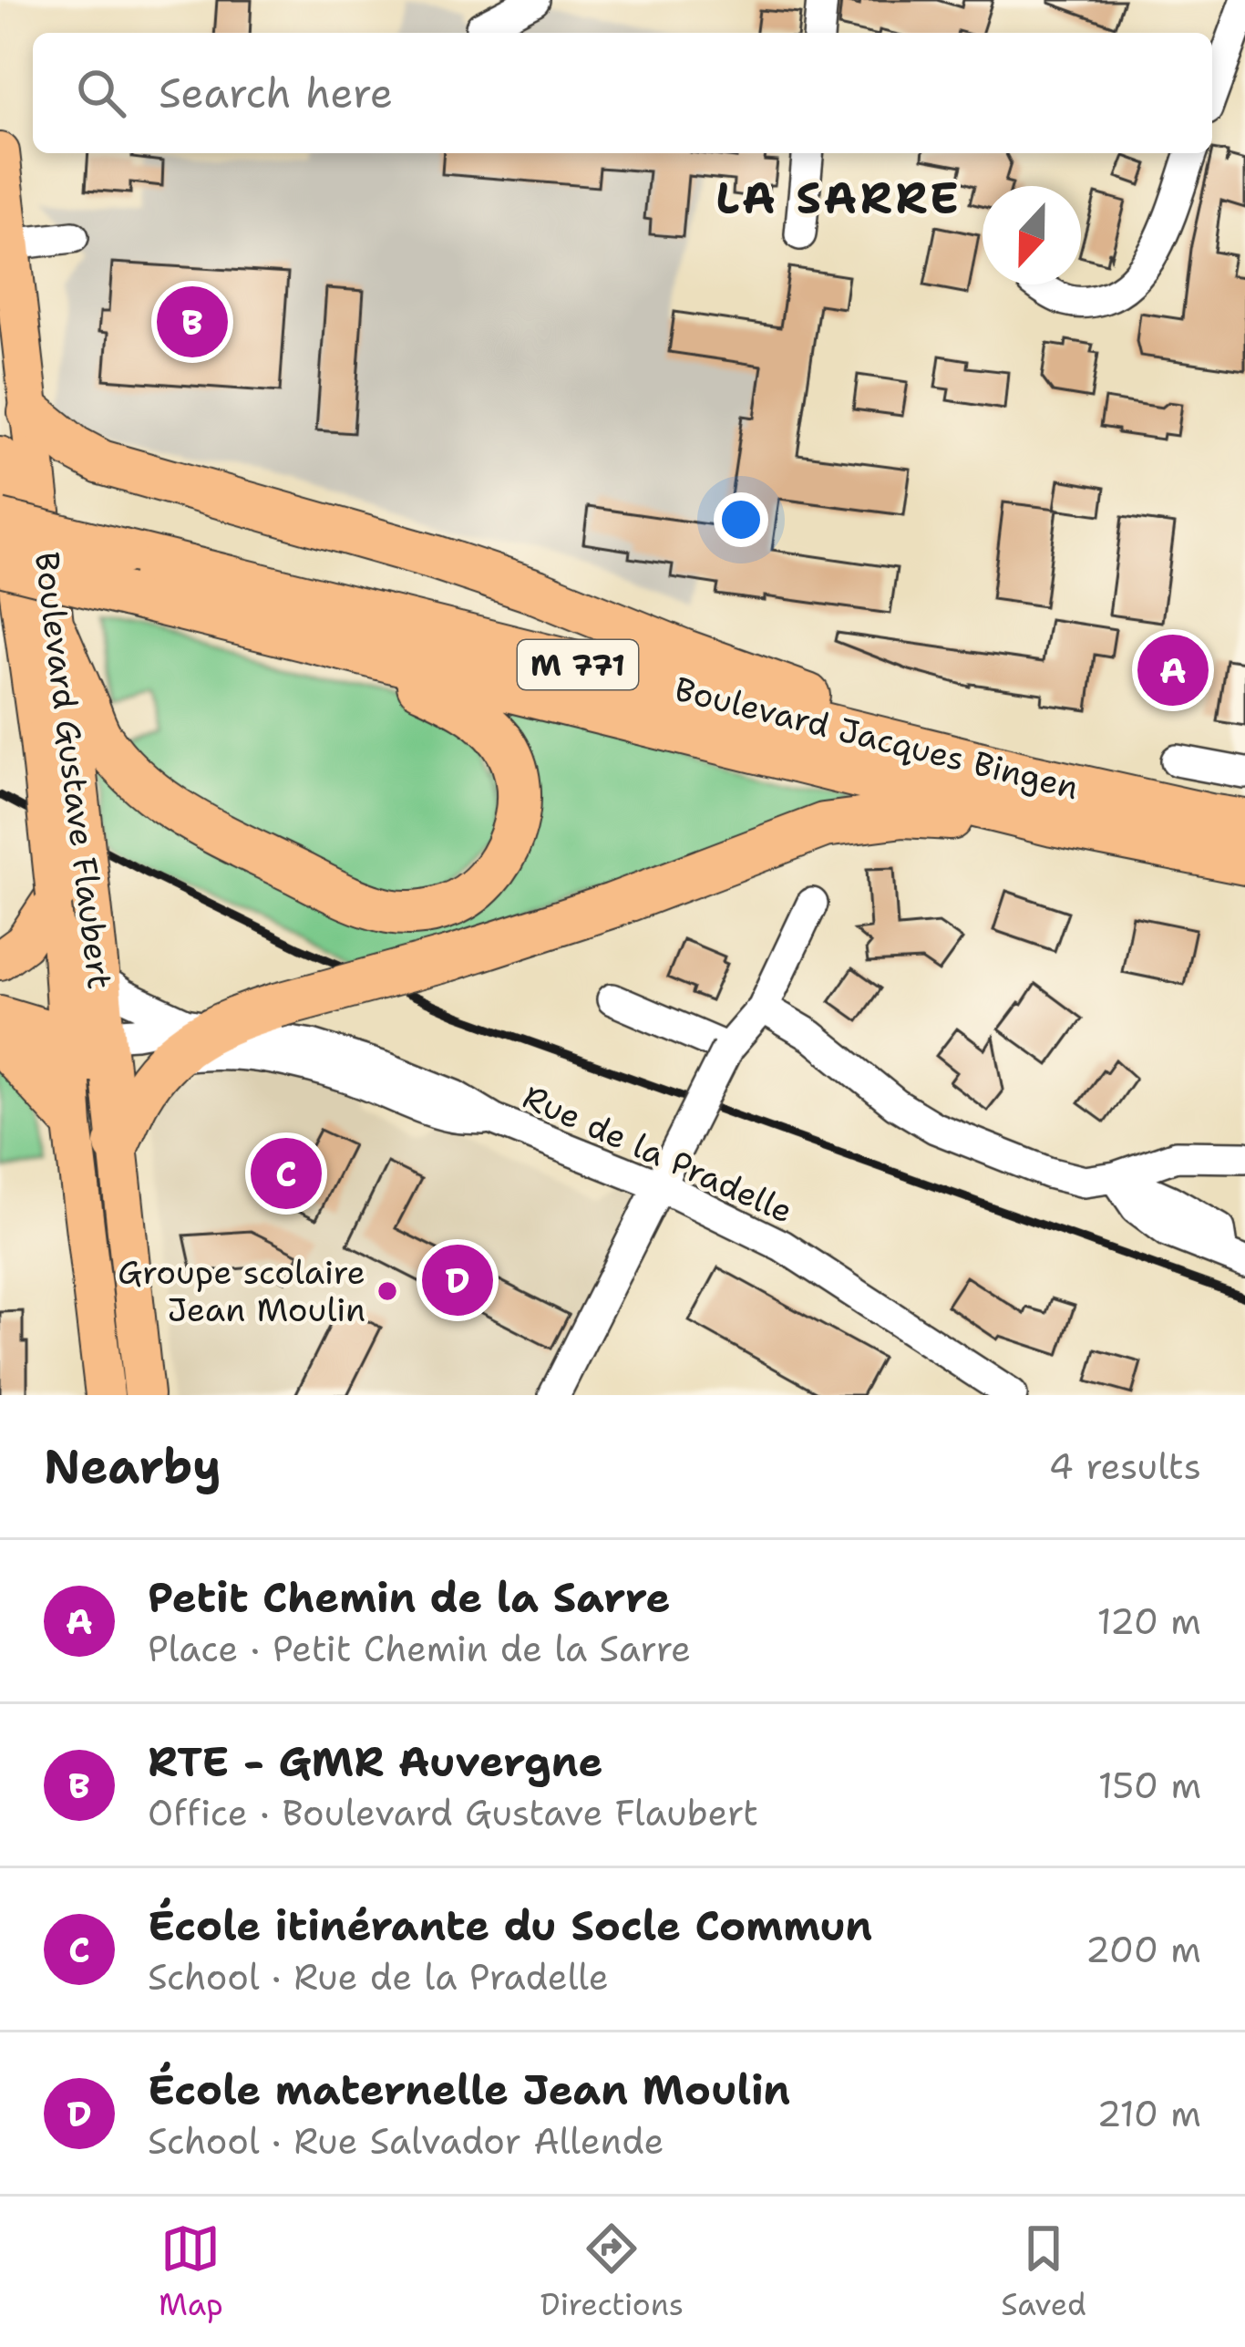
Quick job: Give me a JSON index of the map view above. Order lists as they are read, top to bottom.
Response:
{
  "streets": {
    "highway": ["M 771", "Boulevard Jacques Bingen"],
    "main road": ["Boulevard Gustave Flaubert"],
    "street": ["Rue de la Pradelle"]
  },
  "districts": ["LA SARRE"],
  "places": ["Groupe scolaire Jean Moulin"],
  "north": "bottom",
  "page": {
    "search": "Search here",
    "pins": [
      "B",
      "A",
      "C",
      "D"
    ],
    "heading": ["Nearby", "4 results"],
    "list": [
      {
        "mark": "A",
        "name": "Petit Chemin de la Sarre",
        "note": "Place · Petit Chemin de la Sarre",
        "value": "120 m"
      },
      {
        "mark": "B",
        "name": "RTE - GMR Auvergne",
        "note": "Office · Boulevard Gustave Flaubert",
        "value": "150 m"
      },
      {
        "mark": "C",
        "name": "École itinérante du Socle Commun",
        "note": "School · Rue de la Pradelle",
        "value": "200 m"
      },
      {
        "mark": "D",
        "name": "École maternelle Jean Moulin",
        "note": "School · Rue Salvador Allende",
        "value": "210 m"
      }
    ],
    "nav": ["Map", "Directions", "Saved"]
  }
}
